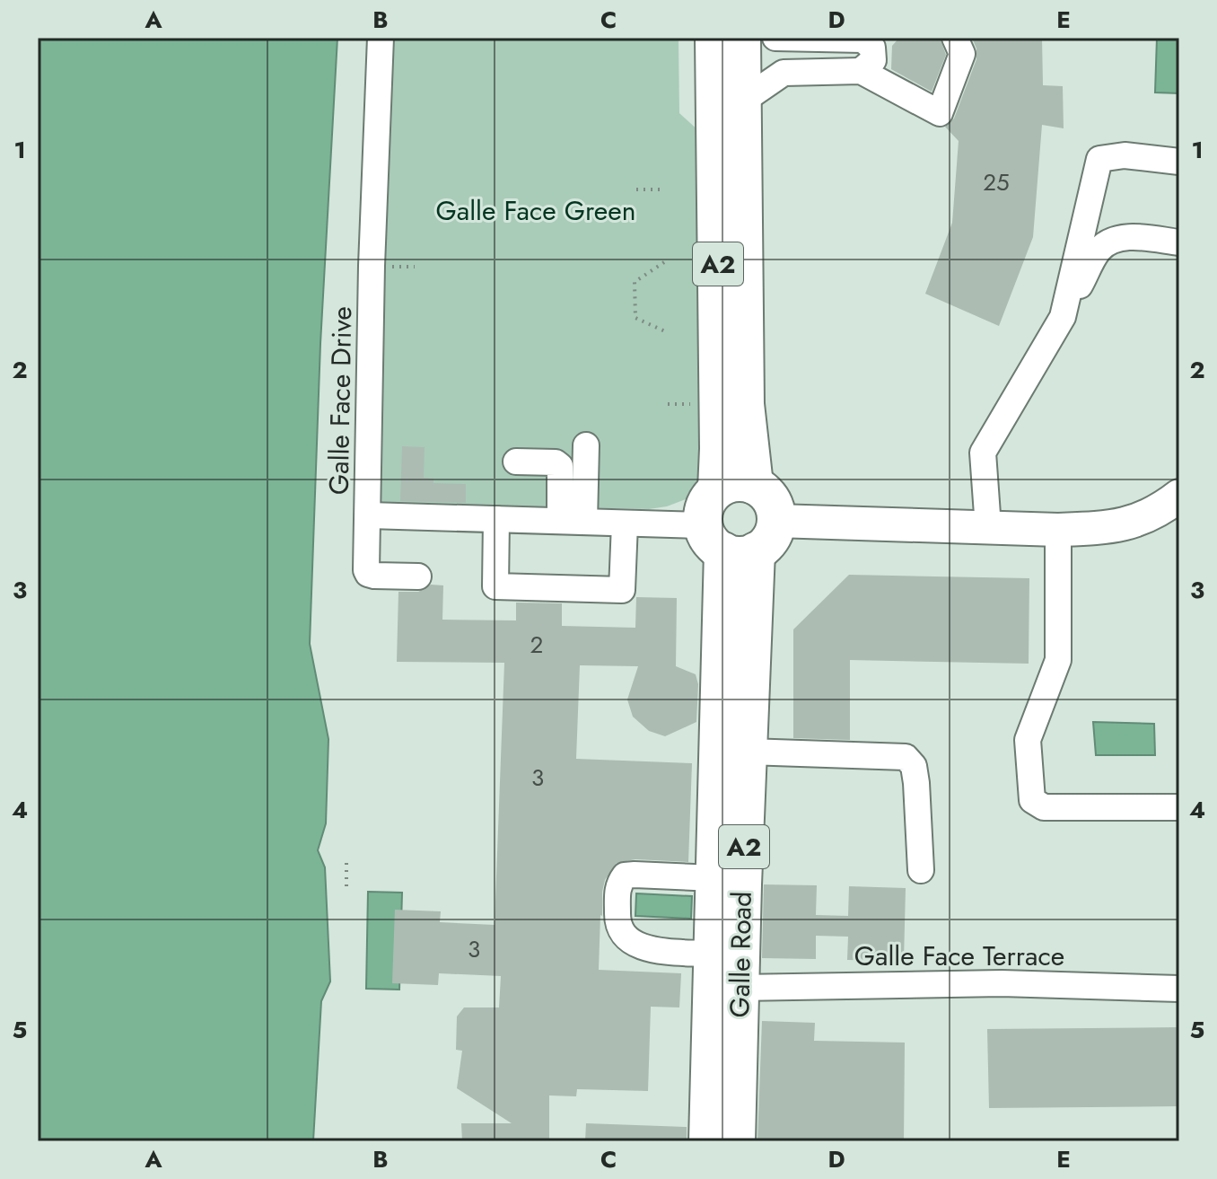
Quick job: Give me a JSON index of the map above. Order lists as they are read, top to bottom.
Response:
{
  "streets": {
    "highway": ["A2", "Galle Road"],
    "street": ["Galle Face Drive", "Galle Face Terrace"]
  },
  "crossings": [
    ["A2", "Galle Face Drive"],
    ["A2", "Galle Road"],
    ["Galle Face Drive", "Galle Road"],
    ["Galle Road", "Galle Face Terrace"]
  ],
  "parks": ["Galle Face Green"],
  "house_numbers": [
    "25",
    "2",
    "3",
    "3"
  ],
  "grid": {
    "columns": [
      "A",
      "B",
      "C",
      "D",
      "E"
    ],
    "rows": [
      "1",
      "2",
      "3",
      "4",
      "5"
    ]
  }
}
